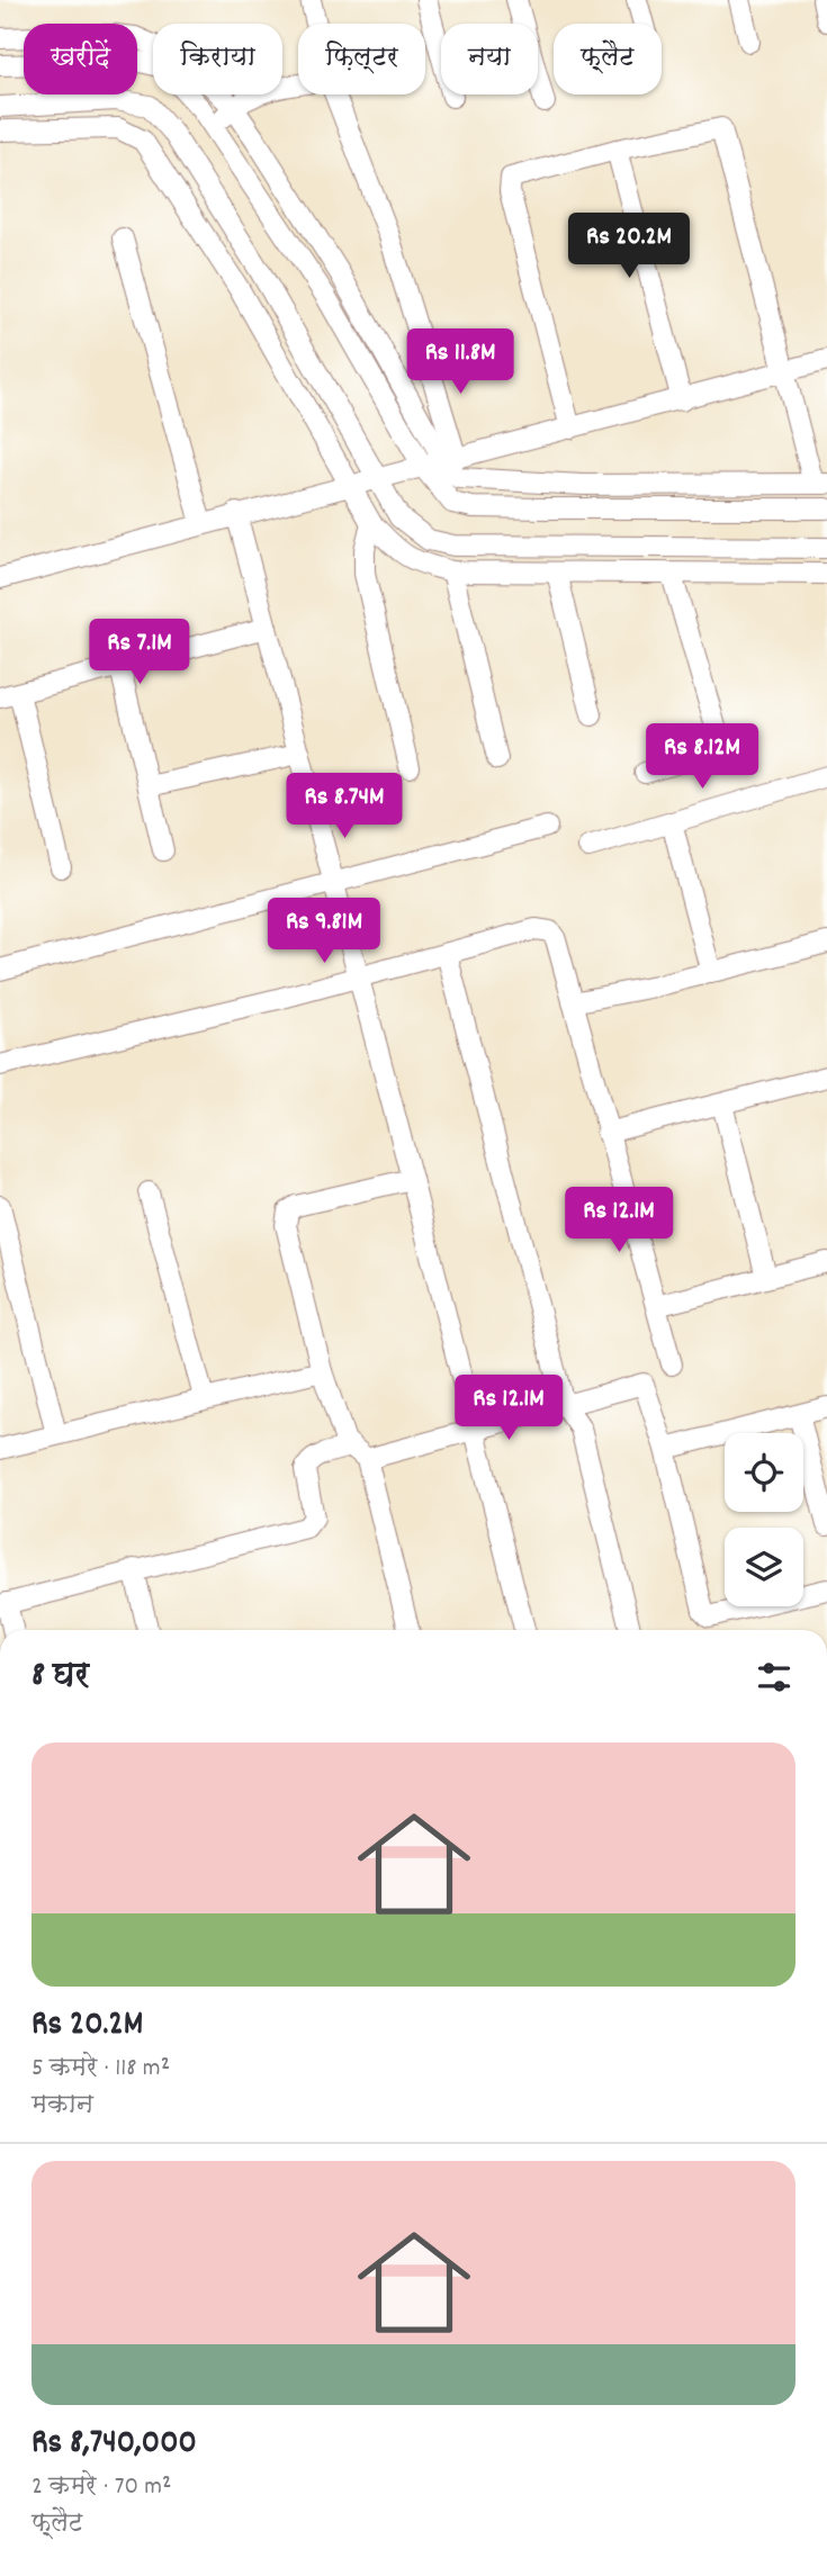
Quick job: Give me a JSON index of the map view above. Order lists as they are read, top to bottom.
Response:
{
  "page": {
    "chip": [
      "खरीदें",
      "किराया",
      "फ़िल्टर",
      "नया",
      "फ़्लैट"
    ],
    "price": [
      "Rs 20.2M",
      "Rs 11.8M",
      "Rs 7.1M",
      "Rs 8.12M",
      "Rs 8.74M",
      "Rs 9.81M",
      "Rs 12.1M",
      "Rs 12.1M"
    ],
    "heading": "8 घर",
    "list": [
      {
        "name": "Rs 20.2M",
        "note": "5 कमरे · 118 m² · मकान"
      },
      {
        "name": "Rs 8,740,000",
        "note": "2 कमरे · 70 m² · फ़्लैट"
      }
    ]
  }
}
